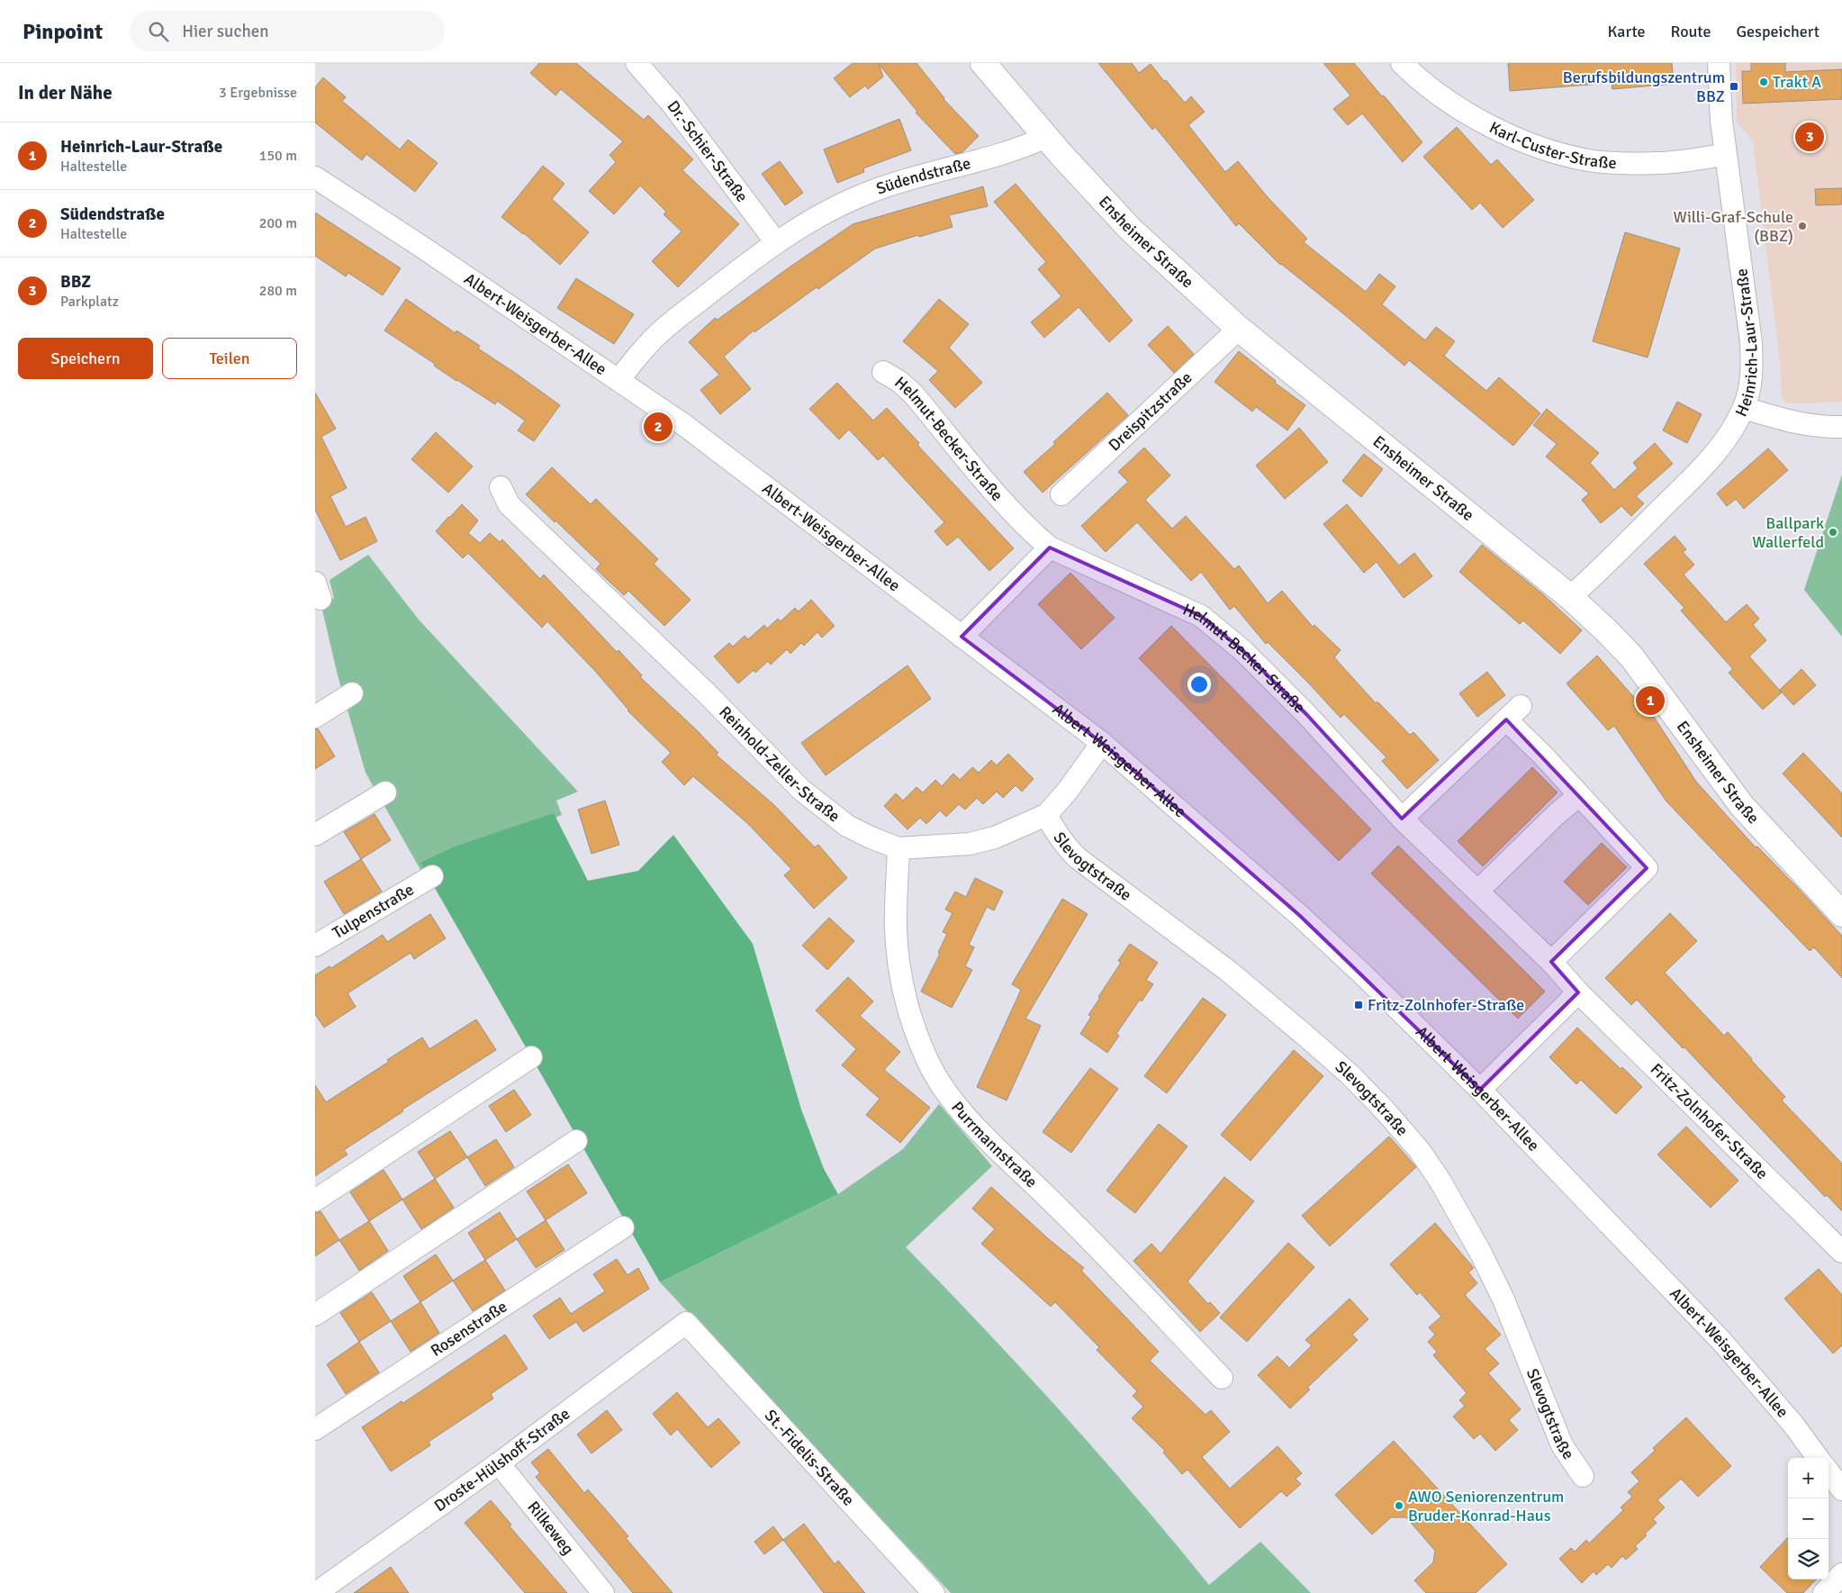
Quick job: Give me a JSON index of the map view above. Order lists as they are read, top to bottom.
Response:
{
  "streets": {
    "main road": ["Ensheimer Straße"],
    "street": [
      "Karl-Custer-Straße",
      "Dr.-Schier-Straße",
      "Südendstraße",
      "Albert-Weisgerber-Allee",
      "Heinrich-Laur-Straße",
      "Dreispitzstraße",
      "Helmut-Becker-Straße",
      "Reinhold-Zeller-Straße",
      "Slevogtstraße",
      "Tulpenstraße",
      "Fritz-Zolnhofer-Straße",
      "Purrmannstraße",
      "Rosenstraße",
      "St.-Fidelis-Straße",
      "Droste-Hülshoff-Straße",
      "Rilkeweg"
    ]
  },
  "crossings": [
    ["Karl-Custer-Straße", "Heinrich-Laur-Straße"],
    ["Dr.-Schier-Straße", "Südendstraße"],
    ["Südendstraße", "Ensheimer Straße"],
    ["Südendstraße", "Albert-Weisgerber-Allee"],
    ["Ensheimer Straße", "Heinrich-Laur-Straße"],
    ["Ensheimer Straße", "Dreispitzstraße"],
    ["Albert-Weisgerber-Allee", "Reinhold-Zeller-Straße"],
    ["Helmut-Becker-Straße", "Fritz-Zolnhofer-Straße"],
    ["Reinhold-Zeller-Straße", "Slevogtstraße"],
    ["Reinhold-Zeller-Straße", "Purrmannstraße"],
    ["St.-Fidelis-Straße", "Droste-Hülshoff-Straße"],
    ["Droste-Hülshoff-Straße", "Rilkeweg"]
  ],
  "places": {
    "other": [
      "Trakt A",
      "Willi-Graf-Schule (BBZ)",
      "Ballpark Wallerfeld",
      "AWO Seniorenzentrum Bruder-Konrad-Haus"
    ],
    "transit": ["Berufsbildungszentrum BBZ", "Fritz-Zolnhofer-Straße"]
  },
  "page": {
    "header": "Pinpoint",
    "search": "Hier suchen",
    "nav": ["Karte", "Route", "Gespeichert"],
    "heading": ["In der Nähe", "3 Ergebnisse"],
    "pins": ["3", "2", "1"],
    "list": [
      {
        "mark": "1",
        "name": "Heinrich-Laur-Straße",
        "note": "Haltestelle",
        "value": "150 m"
      },
      {
        "mark": "2",
        "name": "Südendstraße",
        "note": "Haltestelle",
        "value": "200 m"
      },
      {
        "mark": "3",
        "name": "BBZ",
        "note": "Parkplatz",
        "value": "280 m"
      }
    ],
    "buttons": ["Speichern", "Teilen"],
    "map_buttons": ["+", "−"]
  }
}
